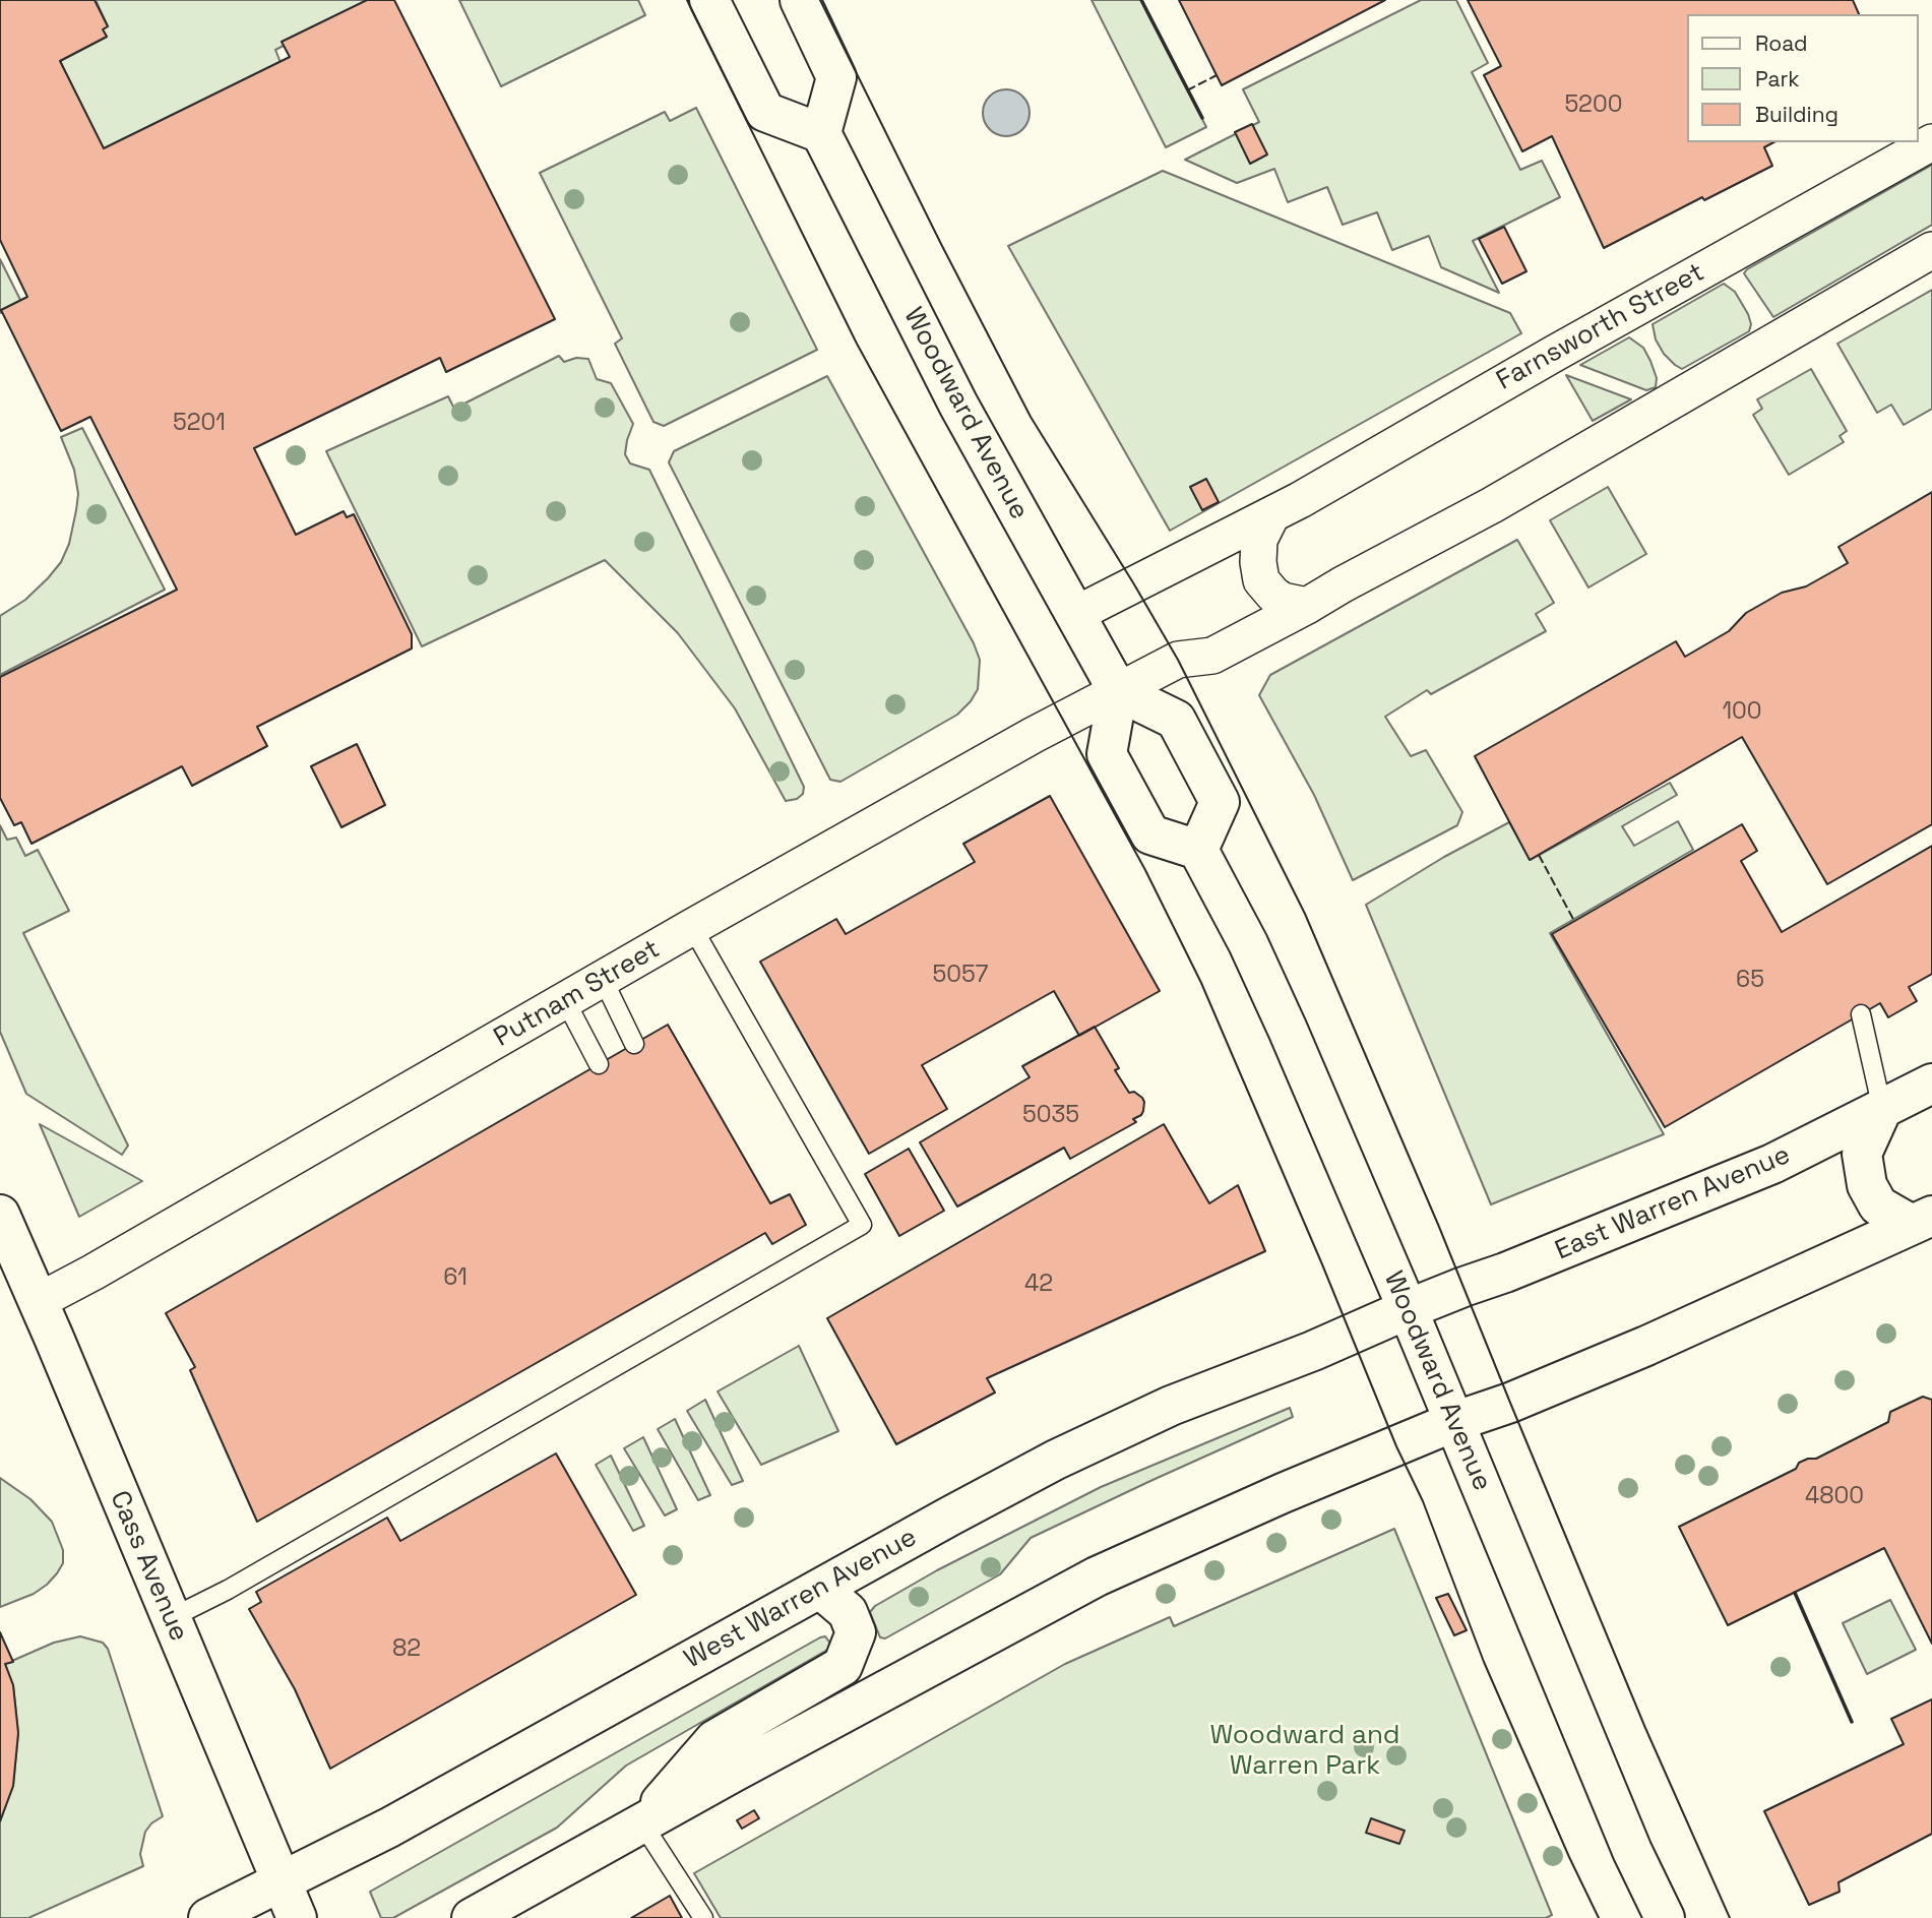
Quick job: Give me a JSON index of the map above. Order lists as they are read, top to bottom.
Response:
{
  "streets": {
    "main road": [
      "Woodward Avenue",
      "East Warren Avenue",
      "Cass Avenue",
      "West Warren Avenue"
    ],
    "street": ["Farnsworth Street", "Putnam Street"]
  },
  "crossings": [
    ["Farnsworth Street", "Woodward Avenue"],
    ["Woodward Avenue", "Putnam Street"],
    ["Woodward Avenue", "East Warren Avenue"],
    ["Woodward Avenue", "West Warren Avenue"],
    ["Putnam Street", "Cass Avenue"],
    ["East Warren Avenue", "West Warren Avenue"],
    ["Cass Avenue", "West Warren Avenue"]
  ],
  "parks": ["Woodward and Warren Park"],
  "house_numbers": [
    "5200",
    "5201",
    "100",
    "5057",
    "65",
    "5035",
    "61",
    "42",
    "4800",
    "82"
  ],
  "legend": ["Road", "Park", "Building"]
}
